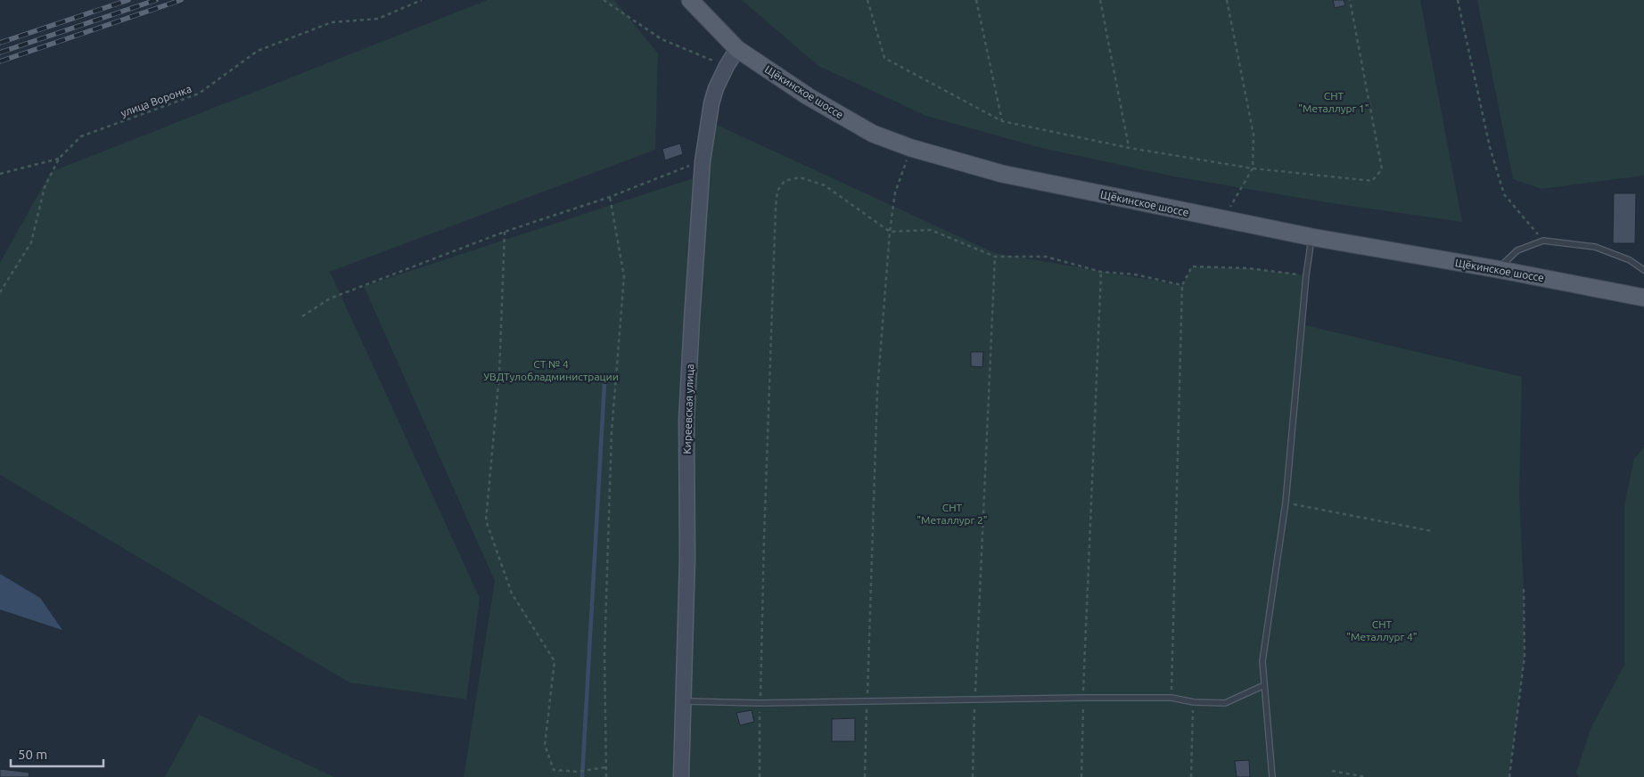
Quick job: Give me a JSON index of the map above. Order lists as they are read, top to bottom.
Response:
{
  "streets": {
    "main road": ["Щёкинское шоссе"],
    "street": ["Киреевская улица"],
    "path": ["улица Воронка"]
  },
  "crossings": [
    ["Щёкинское шоссе", "Киреевская улица"]
  ],
  "parks": [
    "СНТ \"Металлург 1\"",
    "СТ № 4 УВДТулобладминистрации",
    "СНТ \"Металлург 2\"",
    "СНТ \"Металлург 4\""
  ],
  "scale_bar": "50 m"
}
